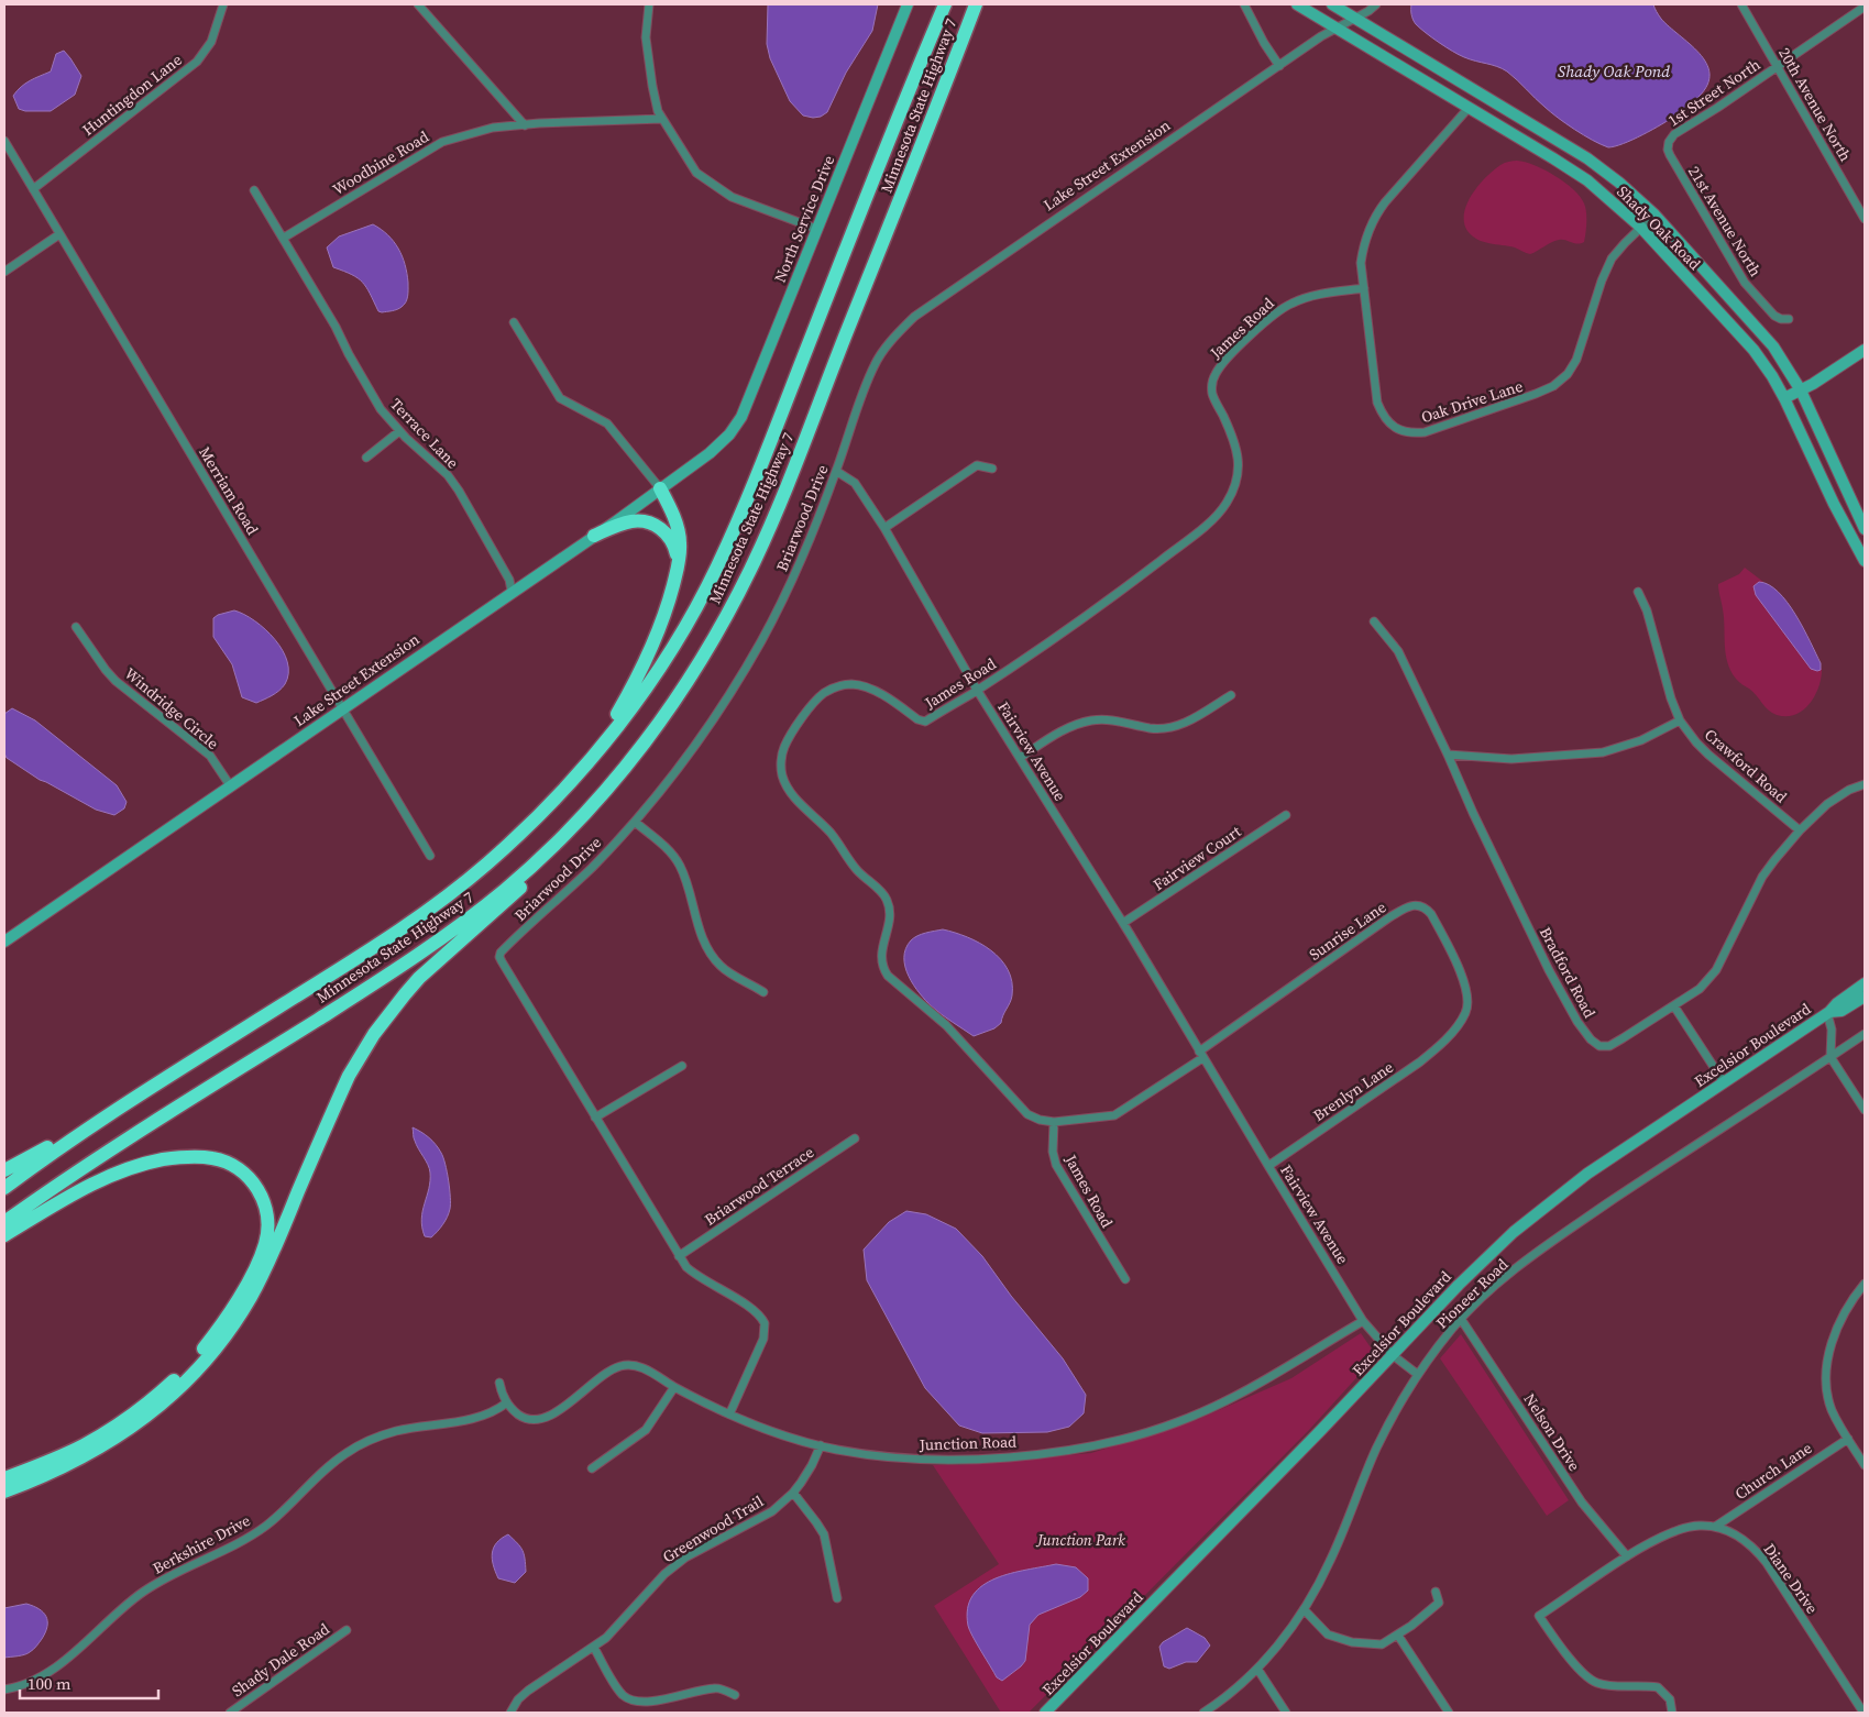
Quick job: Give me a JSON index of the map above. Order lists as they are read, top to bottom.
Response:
{
  "streets": {
    "highway": ["Minnesota State Highway 7"],
    "main road": [
      "Lake Street Extension",
      "North Service Drive",
      "Shady Oak Road",
      "Excelsior Boulevard"
    ],
    "street": [
      "1st Street North",
      "Huntingdon Lane",
      "20th Avenue North",
      "Woodbine Road",
      "21st Avenue North",
      "James Road",
      "Oak Drive Lane",
      "Terrace Lane",
      "Merriam Road",
      "Briarwood Drive",
      "Windridge Circle",
      "Fairview Avenue",
      "Crawford Road",
      "Fairview Court",
      "Sunrise Lane",
      "Bradford Road",
      "Brenlyn Lane",
      "Briarwood Terrace",
      "Pioneer Road",
      "Nelson Drive",
      "Junction Road",
      "Church Lane",
      "Greenwood Trail",
      "Berkshire Drive",
      "Diane Drive",
      "Shady Dale Road"
    ]
  },
  "crossings": [
    ["1st Street North", "20th Avenue North"],
    ["1st Street North", "21st Avenue North"],
    ["Huntingdon Lane", "Merriam Road"],
    ["Woodbine Road", "Terrace Lane"],
    ["Lake Street Extension", "North Service Drive"],
    ["Lake Street Extension", "Shady Oak Road"],
    ["Lake Street Extension", "Terrace Lane"],
    ["Lake Street Extension", "Merriam Road"],
    ["Lake Street Extension", "Briarwood Drive"],
    ["Lake Street Extension", "Windridge Circle"],
    ["Shady Oak Road", "Oak Drive Lane"],
    ["James Road", "Oak Drive Lane"],
    ["James Road", "Fairview Avenue"],
    ["James Road", "Sunrise Lane"],
    ["Briarwood Drive", "Fairview Avenue"],
    ["Briarwood Drive", "Briarwood Terrace"],
    ["Briarwood Drive", "Junction Road"],
    ["Fairview Avenue", "Fairview Court"],
    ["Fairview Avenue", "Sunrise Lane"],
    ["Fairview Avenue", "Excelsior Boulevard"],
    ["Fairview Avenue", "Brenlyn Lane"],
    ["Fairview Avenue", "Pioneer Road"],
    ["Fairview Avenue", "Junction Road"],
    ["Crawford Road", "Bradford Road"],
    ["Sunrise Lane", "Brenlyn Lane"],
    ["Pioneer Road", "Nelson Drive"],
    ["Nelson Drive", "Diane Drive"],
    ["Junction Road", "Greenwood Trail"],
    ["Junction Road", "Berkshire Drive"],
    ["Church Lane", "Diane Drive"]
  ],
  "water": ["Shady Oak Pond"],
  "parks": ["Junction Park"],
  "scale_bar": "100 m"
}
